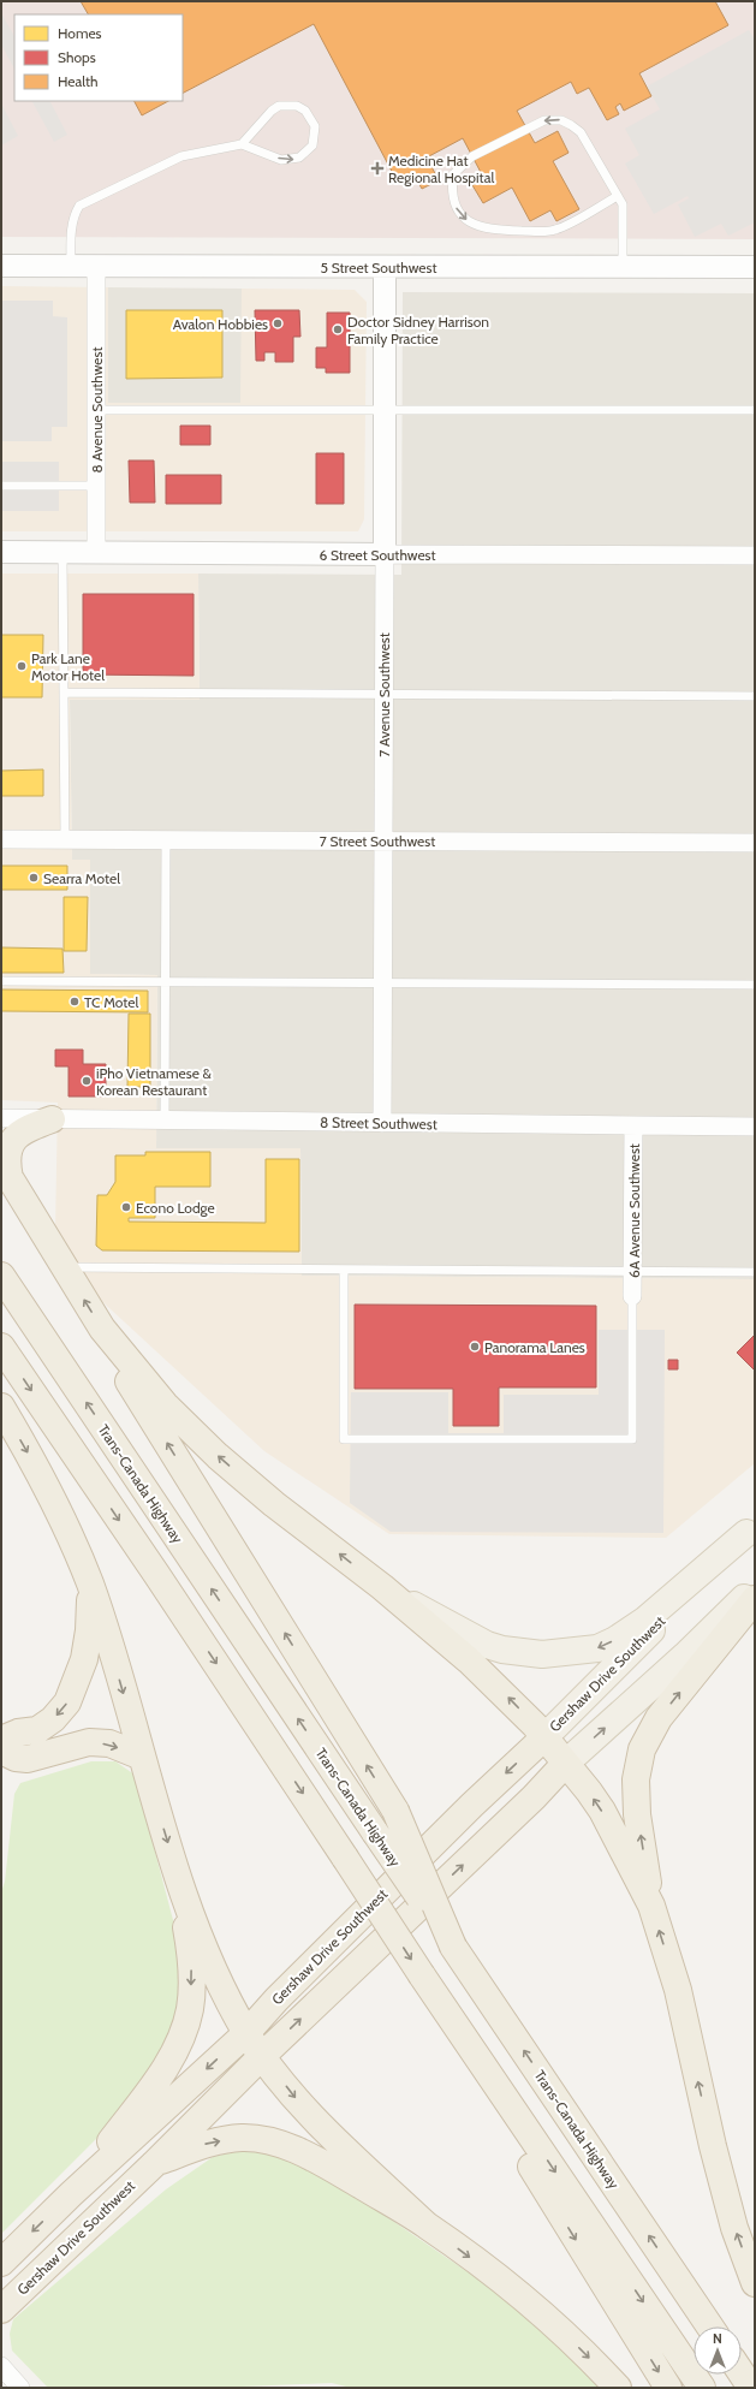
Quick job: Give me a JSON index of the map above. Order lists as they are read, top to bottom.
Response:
{
  "streets": {
    "highway": ["Trans-Canada Highway", "Gershaw Drive Southwest"],
    "street": [
      "5 Street Southwest",
      "8 Avenue Southwest",
      "6 Street Southwest",
      "7 Avenue Southwest",
      "7 Street Southwest",
      "8 Street Southwest",
      "6A Avenue Southwest"
    ]
  },
  "crossings": [
    ["5 Street Southwest", "8 Avenue Southwest"],
    ["5 Street Southwest", "7 Avenue Southwest"],
    ["8 Avenue Southwest", "6 Street Southwest"],
    ["6 Street Southwest", "7 Avenue Southwest"],
    ["7 Avenue Southwest", "7 Street Southwest"],
    ["7 Avenue Southwest", "8 Street Southwest"],
    ["8 Street Southwest", "6A Avenue Southwest"]
  ],
  "places": {
    "health": ["Medicine Hat Regional Hospital"],
    "other": [
      "Avalon Hobbies",
      "Doctor Sidney Harrison Family Practice",
      "Park Lane Motor Hotel",
      "Searra Motel",
      "TC Motel",
      "iPho Vietnamese & Korean Restaurant",
      "Econo Lodge",
      "Panorama Lanes"
    ]
  },
  "legend": ["Homes", "Shops", "Health"],
  "north": "top"
}
